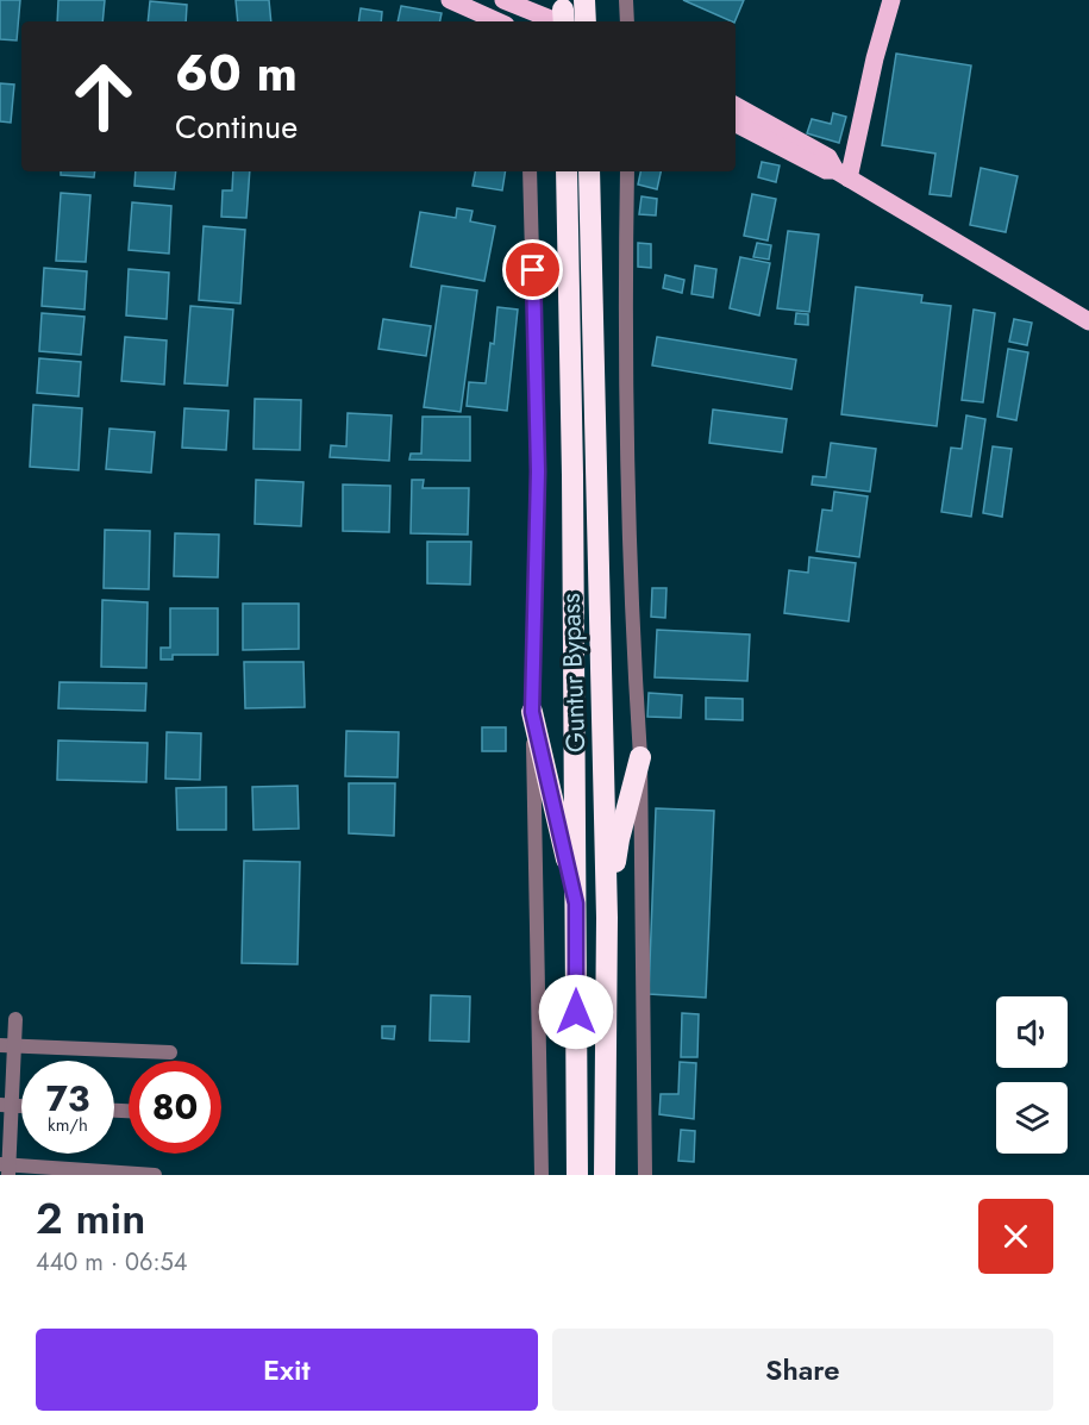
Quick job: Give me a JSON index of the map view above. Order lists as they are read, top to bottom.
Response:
{
  "streets": {
    "highway": ["Guntur Bypass"]
  },
  "page": {
    "turn": ["60 m", "Continue"],
    "speed": "73 km/h",
    "limit": "80",
    "heading": ["2 min", "440 m · 06:54"],
    "buttons": ["Exit", "Share"]
  }
}
